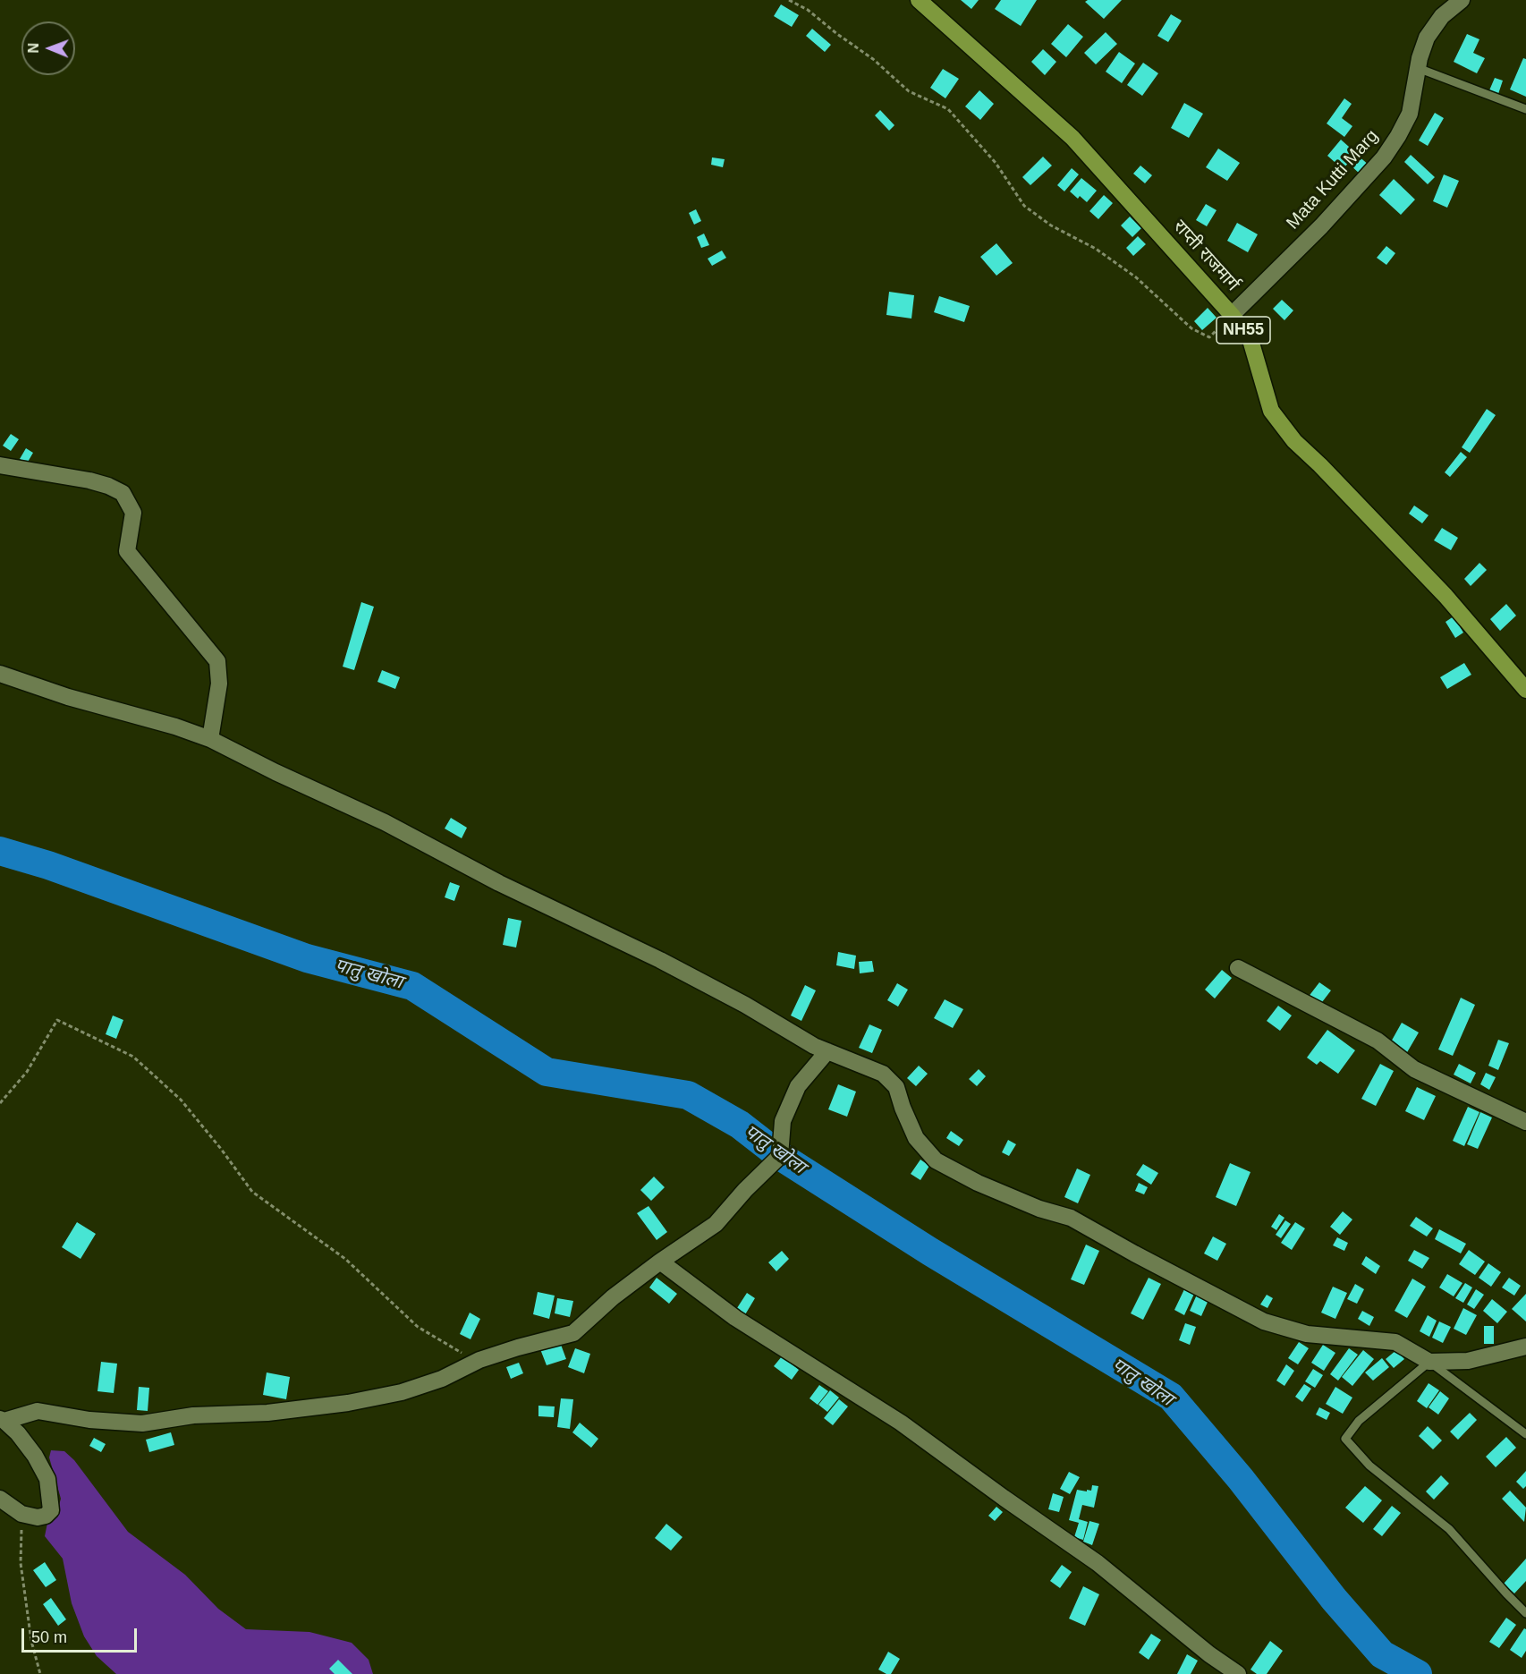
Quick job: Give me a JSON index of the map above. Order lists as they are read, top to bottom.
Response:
{
  "streets": {
    "main road": ["राप्ती राजमार्ग", "NH55"],
    "street": ["Mata Kutti Marg"]
  },
  "crossings": [
    ["Mata Kutti Marg", "राप्ती राजमार्ग"]
  ],
  "water": ["पातु खोला"],
  "scale_bar": "50 m",
  "north": "left"
}
